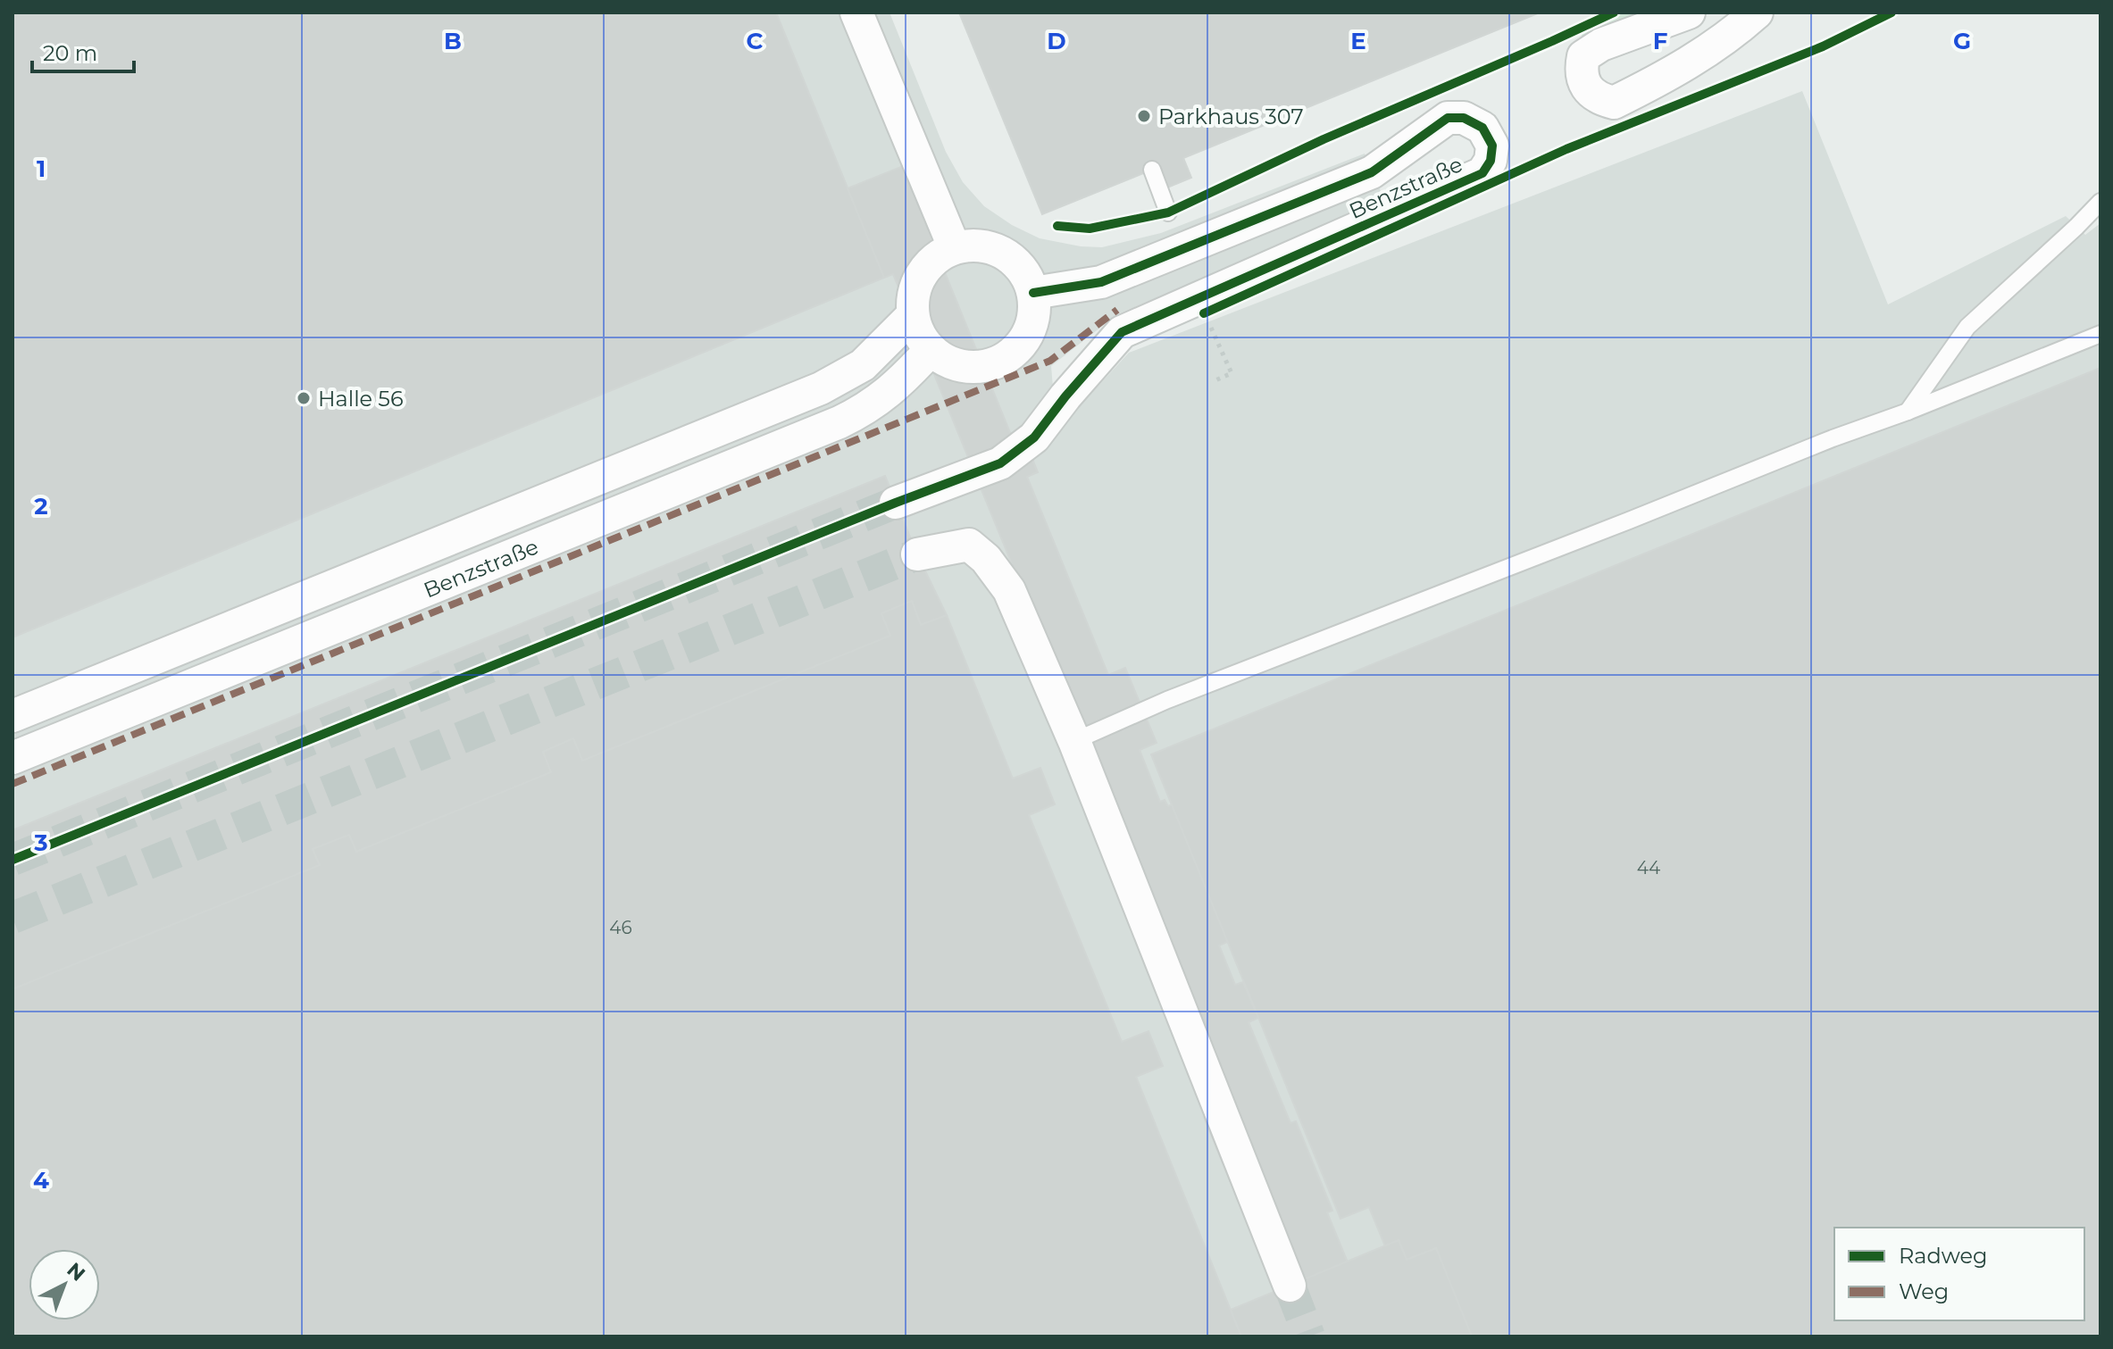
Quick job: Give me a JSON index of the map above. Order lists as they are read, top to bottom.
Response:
{
  "streets": {
    "street": ["Benzstraße"]
  },
  "places": ["Parkhaus 307", "Halle 56"],
  "house_numbers": ["44", "46"],
  "legend": ["Radweg", "Weg"],
  "scale_bar": "20 m",
  "north": "top right",
  "grid": {
    "columns": [
      "B",
      "C",
      "D",
      "E",
      "F",
      "G"
    ],
    "rows": [
      "1",
      "2",
      "3",
      "4"
    ]
  }
}
